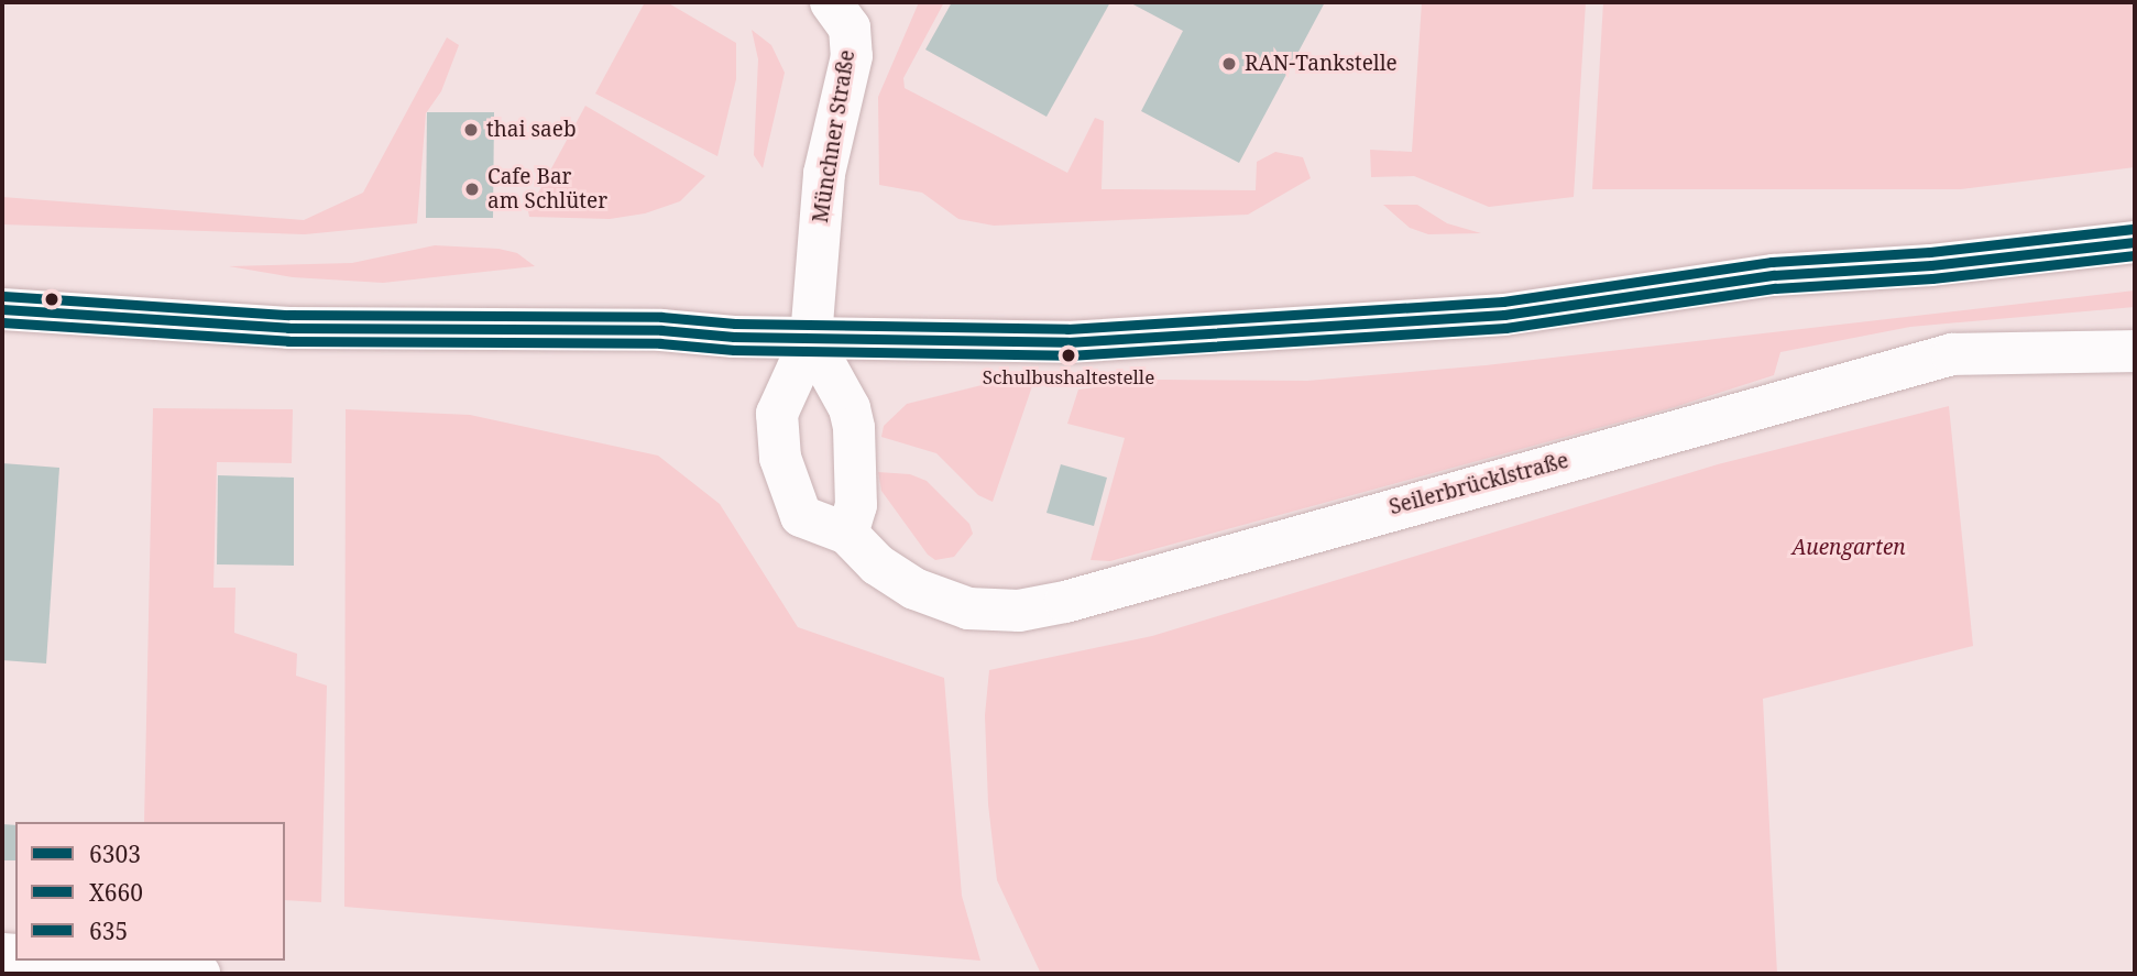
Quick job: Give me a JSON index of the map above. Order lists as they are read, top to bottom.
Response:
{
  "streets": {
    "street": ["Münchner Straße", "Seilerbrücklstraße"]
  },
  "crossings": [
    ["Münchner Straße", "Seilerbrücklstraße"]
  ],
  "parks": ["Auengarten"],
  "places": [
    "RAN-Tankstelle",
    "thai saeb",
    "Cafe Bar am Schlüter",
    "Schulbushaltestelle"
  ],
  "lines": ["transit line 635", "transit line 6303", "transit line X660"],
  "legend": ["6303", "X660", "635"]
}
